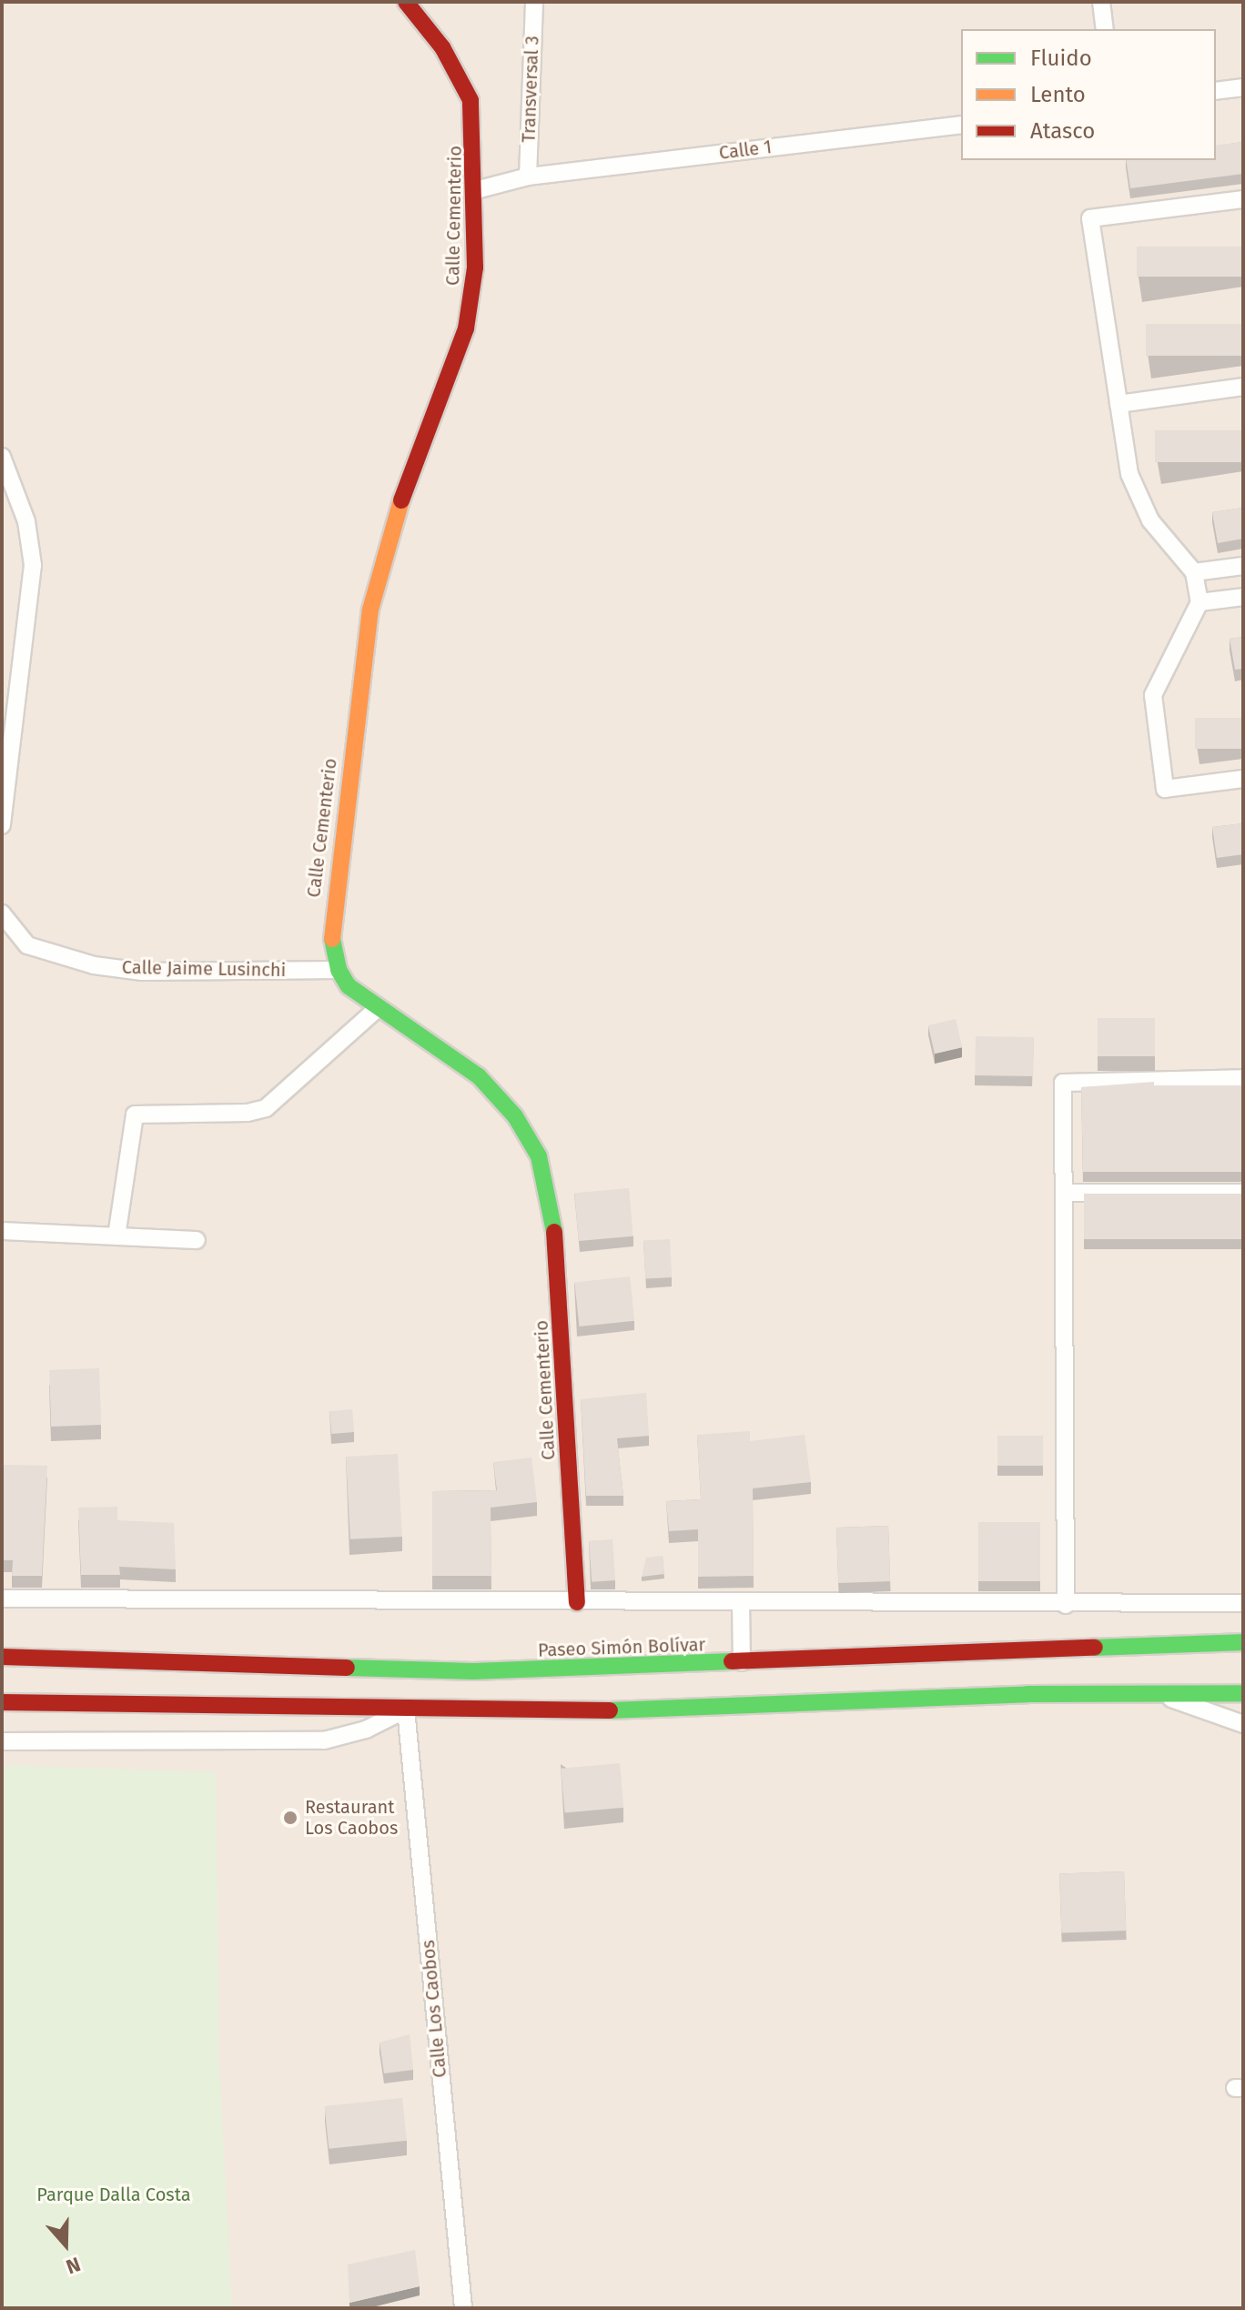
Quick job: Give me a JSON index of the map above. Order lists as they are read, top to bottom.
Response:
{
  "streets": {
    "main road": ["Calle Cementerio", "Paseo Simón Bolívar"],
    "street": [
      "Transversal 3",
      "Calle 1",
      "Calle Jaime Lusinchi",
      "Calle Los Caobos"
    ]
  },
  "crossings": [
    ["Transversal 3", "Calle 1"],
    ["Calle 1", "Calle Cementerio"],
    ["Calle Cementerio", "Calle Jaime Lusinchi"]
  ],
  "parks": ["Parque Dalla Costa"],
  "places": ["Restaurant Los Caobos"],
  "legend": ["Fluido", "Lento", "Atasco"],
  "north": "bottom"
}
